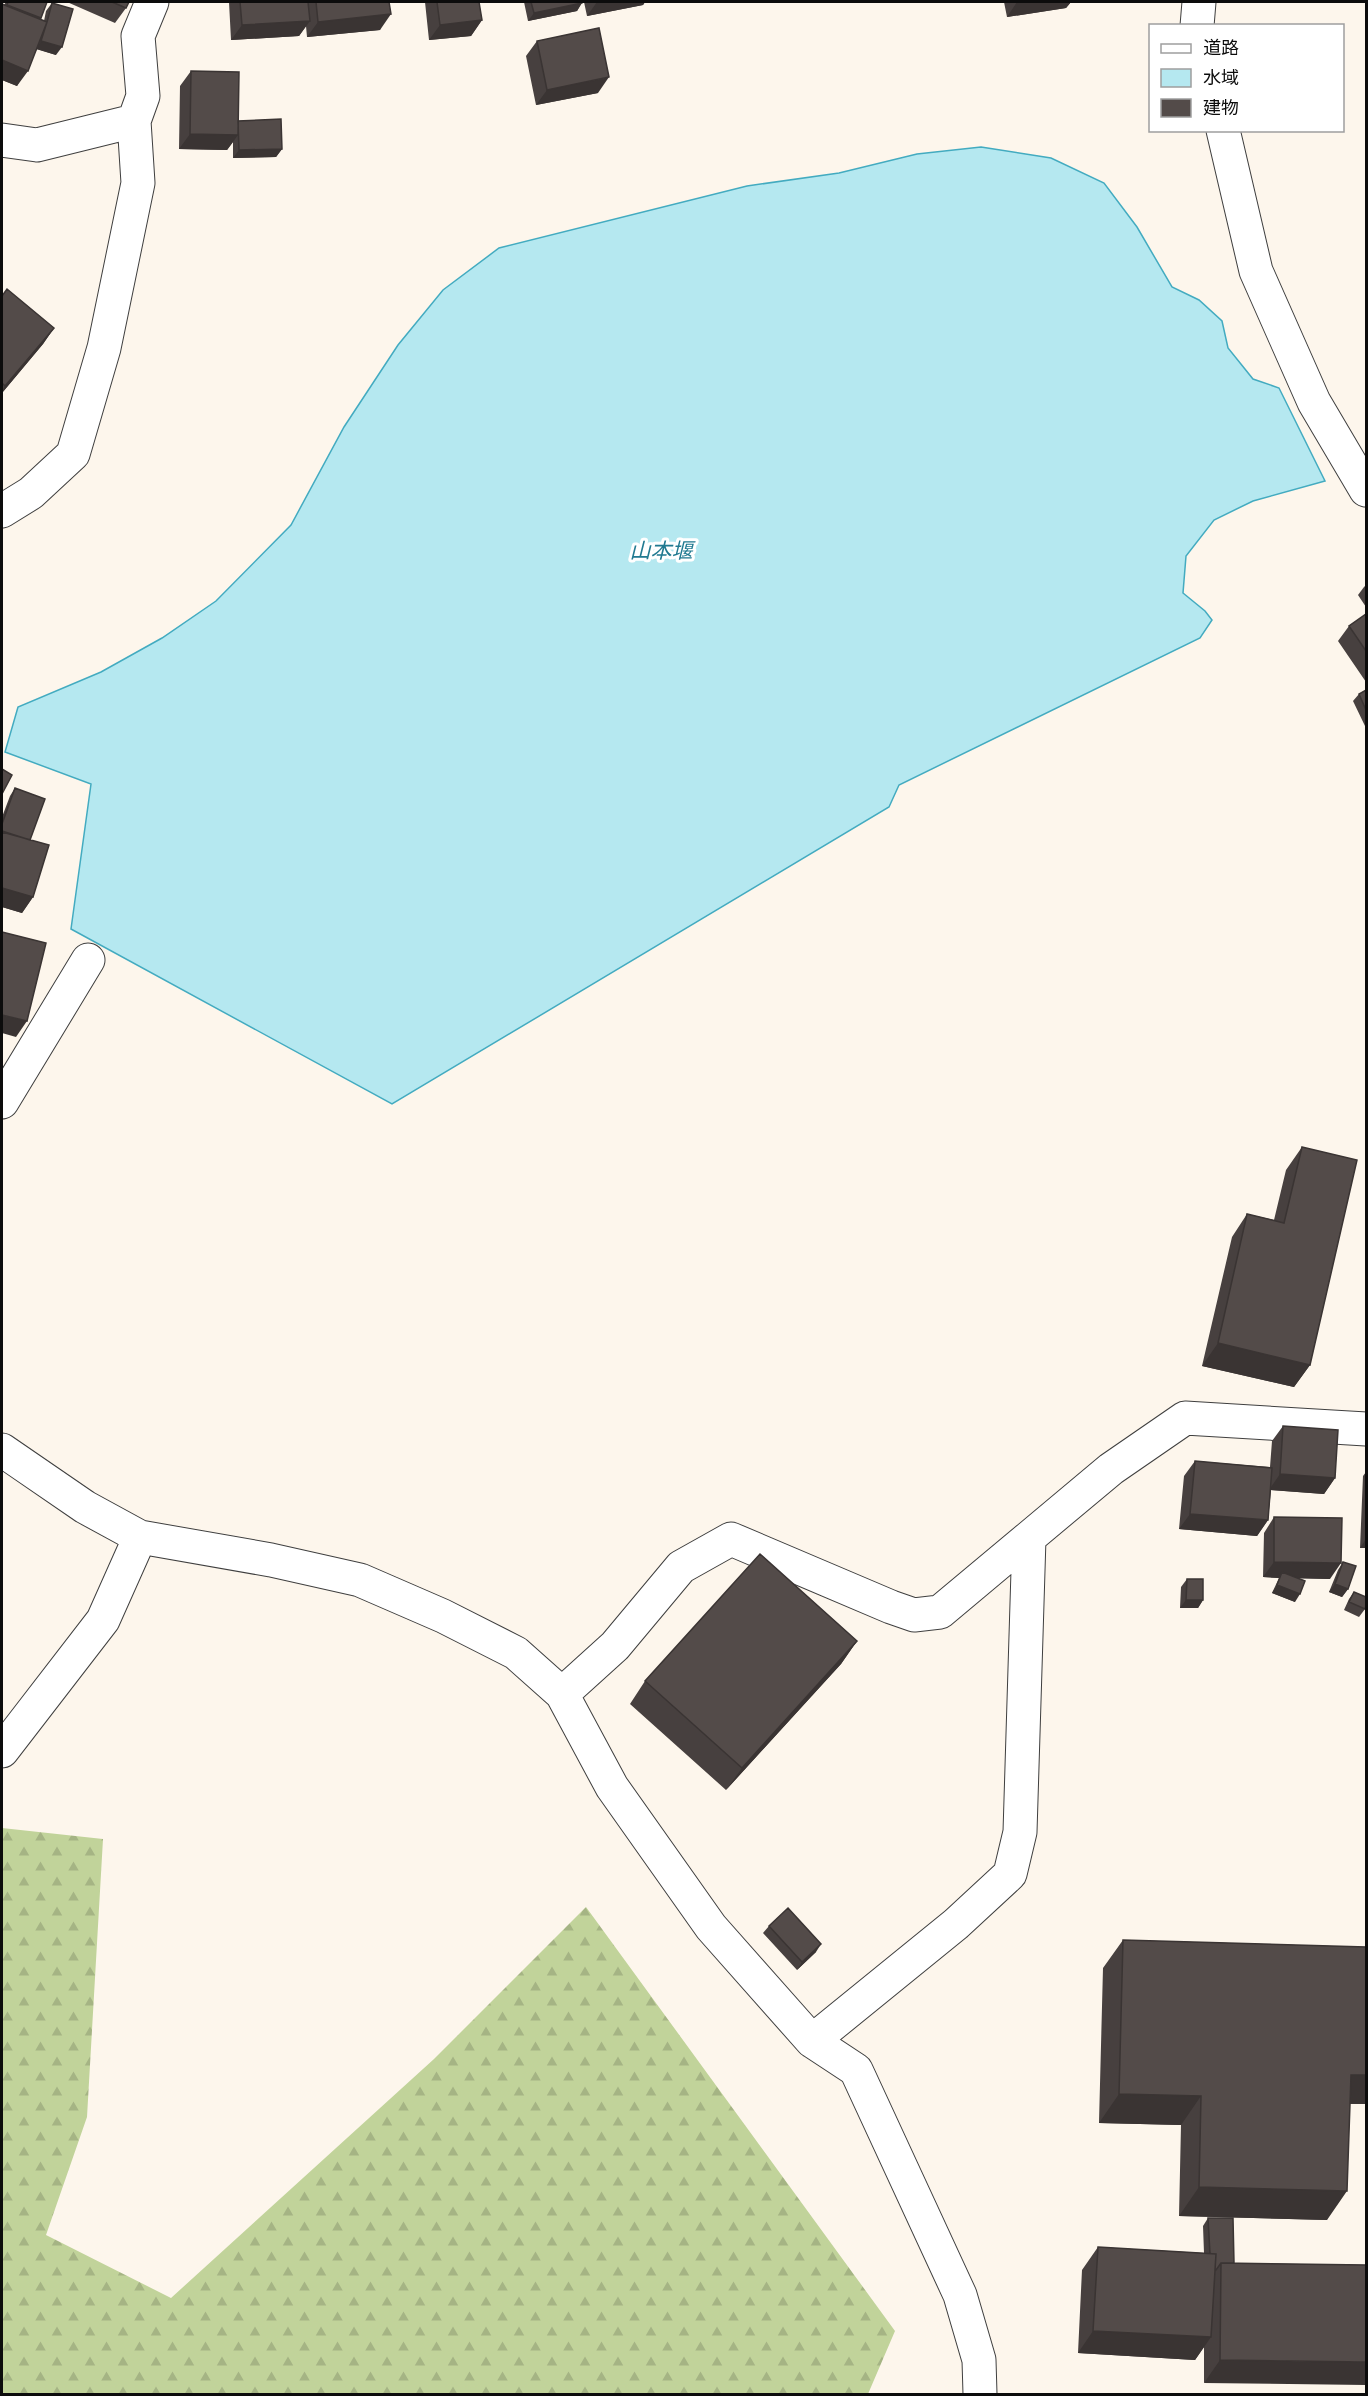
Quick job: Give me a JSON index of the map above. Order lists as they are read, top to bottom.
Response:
{
  "water": ["山本堰"],
  "legend": ["道路", "水域", "建物"]
}
